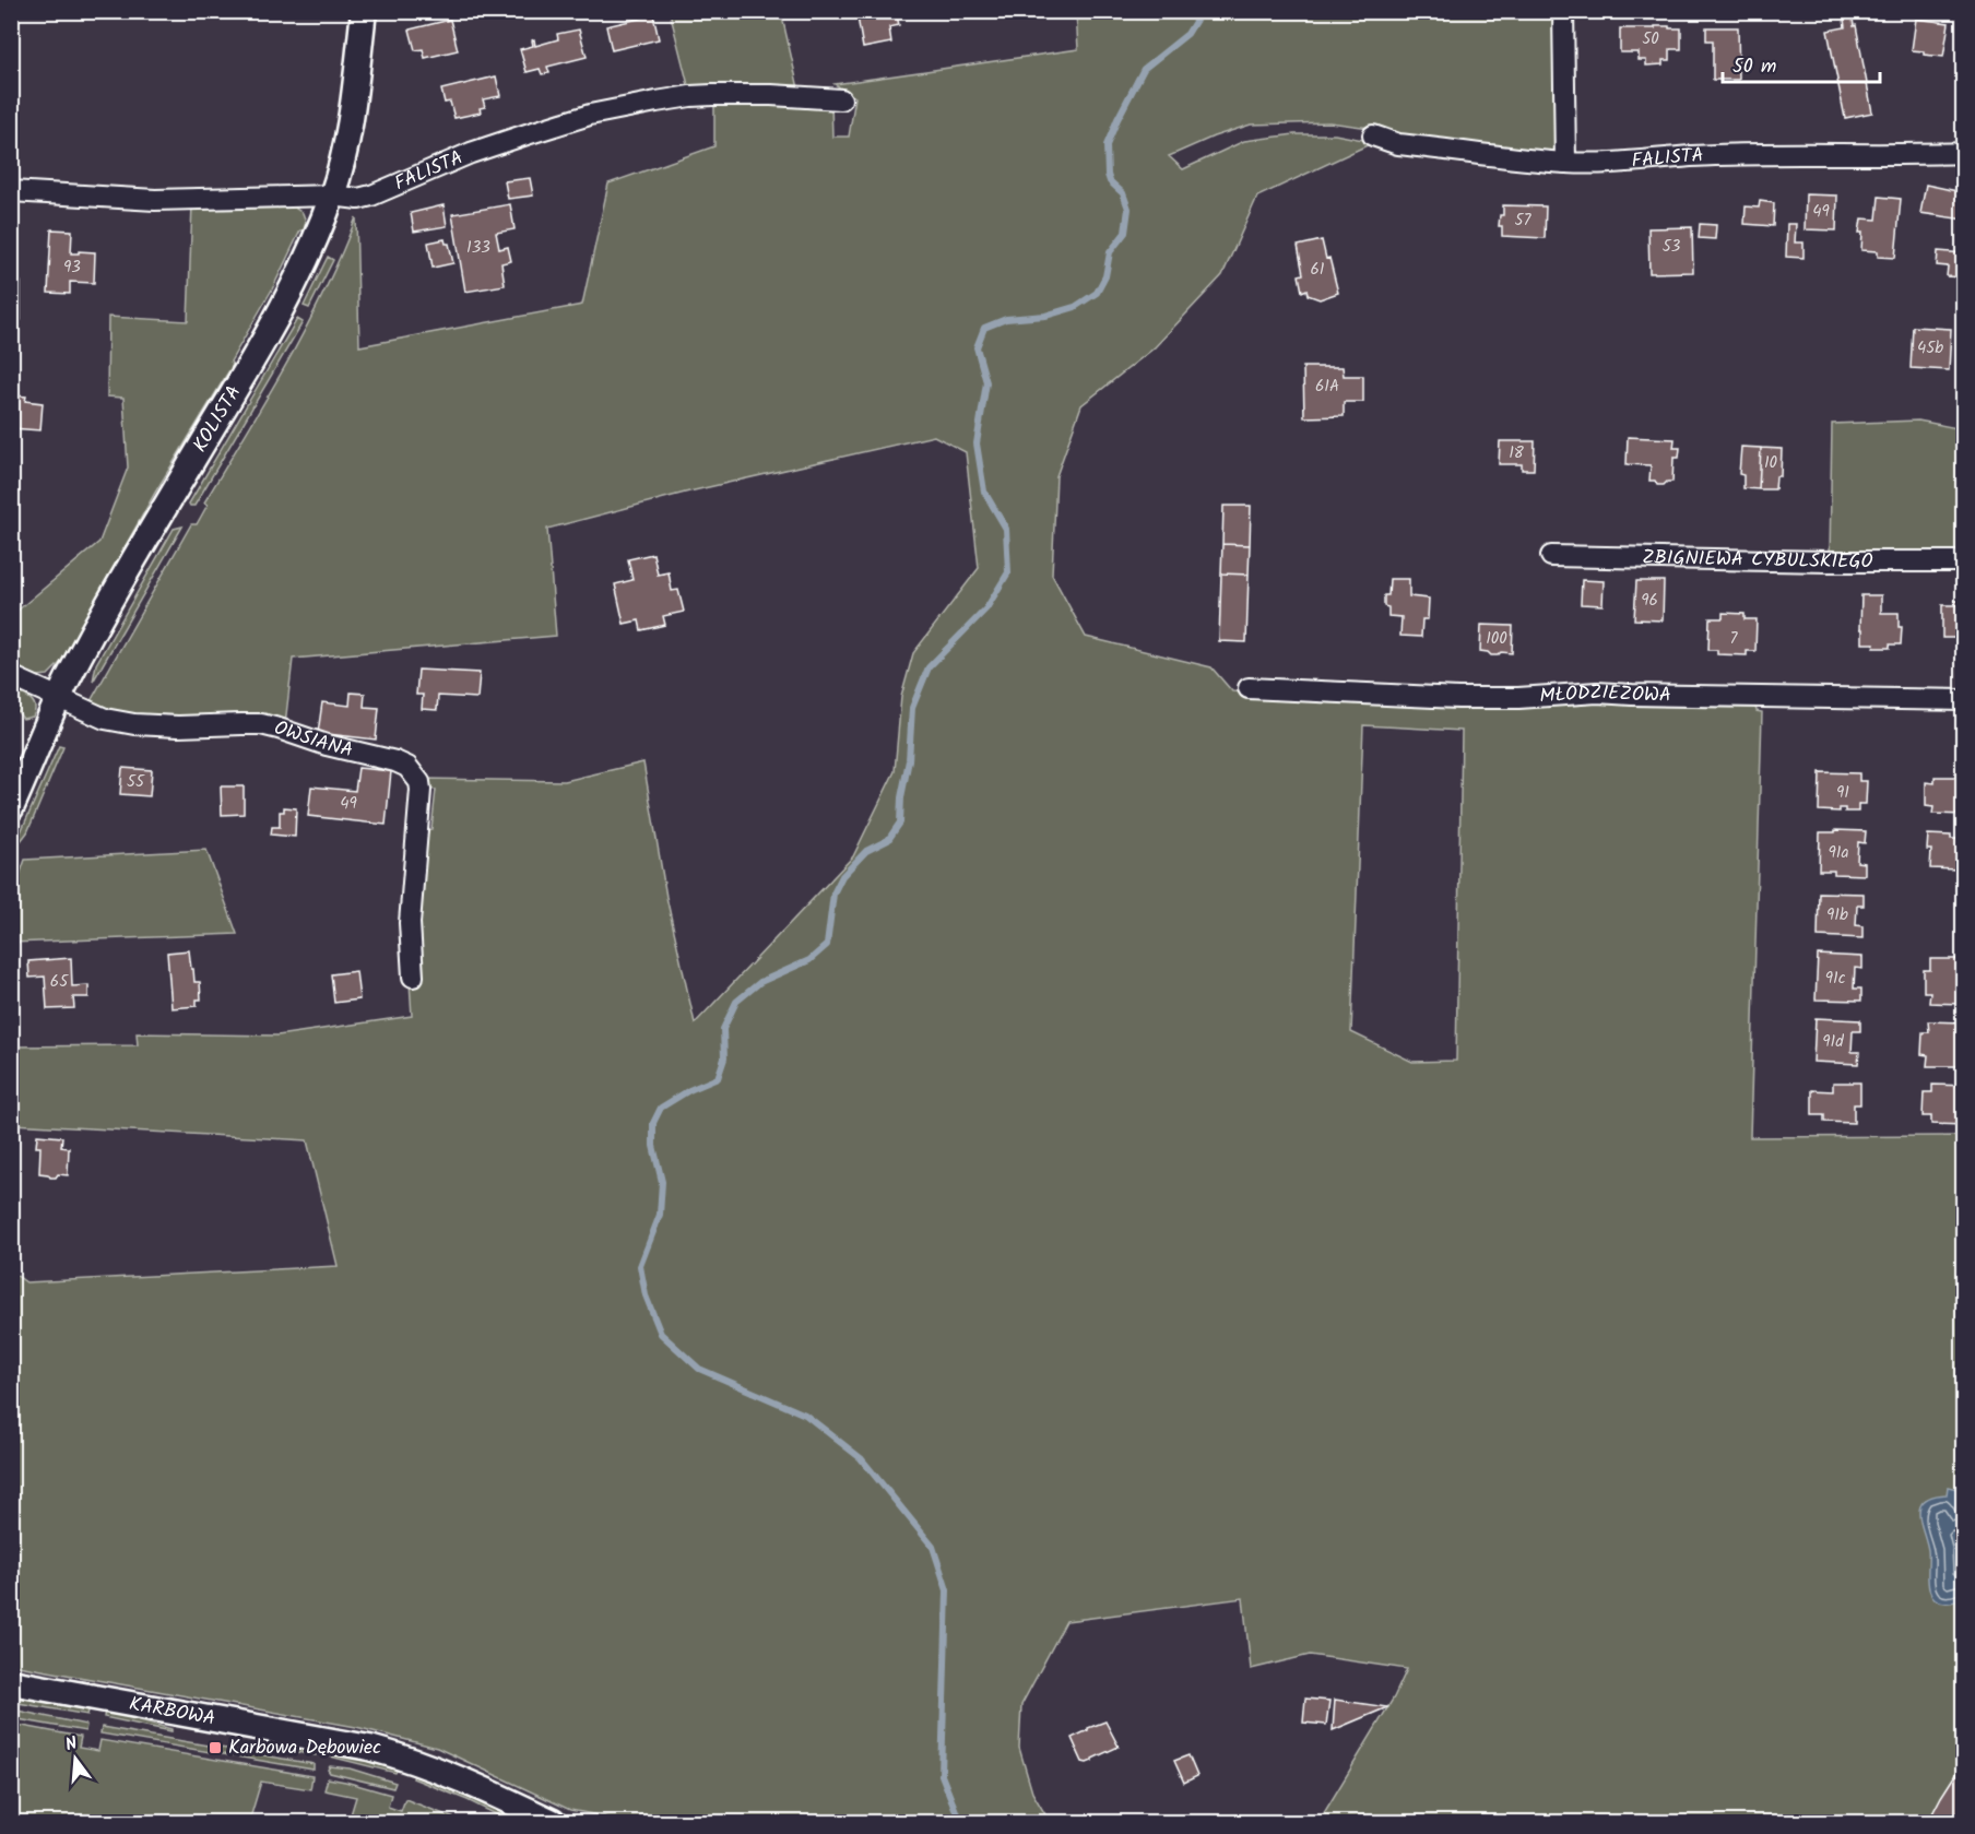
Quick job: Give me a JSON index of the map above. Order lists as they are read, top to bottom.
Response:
{
  "streets": {
    "street": [
      "FALISTA",
      "KOLISTA",
      "ZBIGNIEWA CYBULSKIEGO",
      "MŁODZIEŻOWA",
      "OWSIANA",
      "KARBOWA"
    ]
  },
  "crossings": [
    ["FALISTA", "KOLISTA"],
    ["KOLISTA", "OWSIANA"]
  ],
  "places": {
    "transit": ["Karbowa Dębowiec"]
  },
  "house_numbers": [
    "50",
    "49",
    "57",
    "53",
    "133",
    "93",
    "61",
    "45b",
    "61A",
    "18",
    "10",
    "96",
    "100",
    "7",
    "55",
    "91",
    "49",
    "91a",
    "91b",
    "91c",
    "65",
    "91d"
  ],
  "scale_bar": "50 m",
  "north": "top"
}
